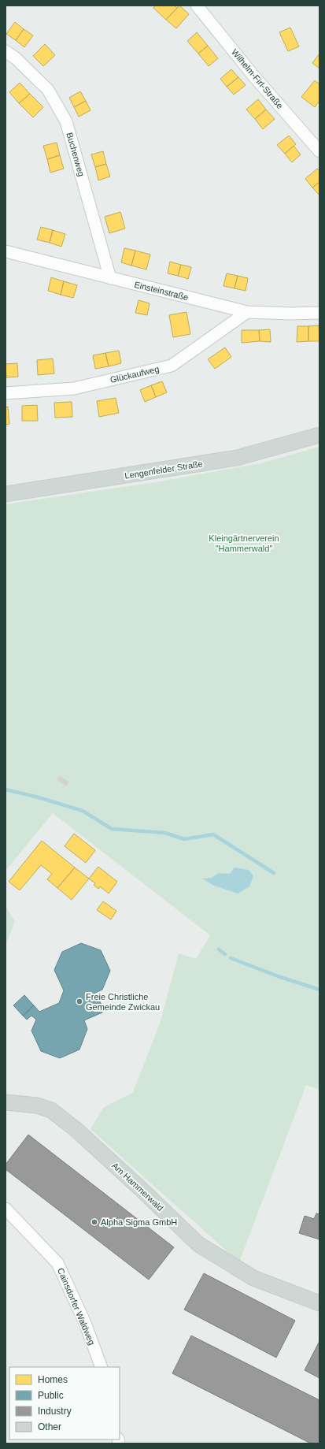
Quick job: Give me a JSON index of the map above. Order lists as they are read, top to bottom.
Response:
{
  "streets": {
    "main road": ["Lengenfelder Straße", "Am Hammerwald"],
    "street": [
      "Wilhelm-Firl-Straße",
      "Buchenweg",
      "Einsteinstraße",
      "Glückaufweg",
      "Cainsdorfer Waldweg"
    ]
  },
  "crossings": [
    ["Buchenweg", "Einsteinstraße"],
    ["Einsteinstraße", "Glückaufweg"]
  ],
  "parks": ["Kleingärtnerverein \"Hammerwald\""],
  "places": ["Freie Christliche Gemeinde Zwickau", "Alpha Sigma GmbH"],
  "legend": [
    "Homes",
    "Public",
    "Industry",
    "Other"
  ]
}
